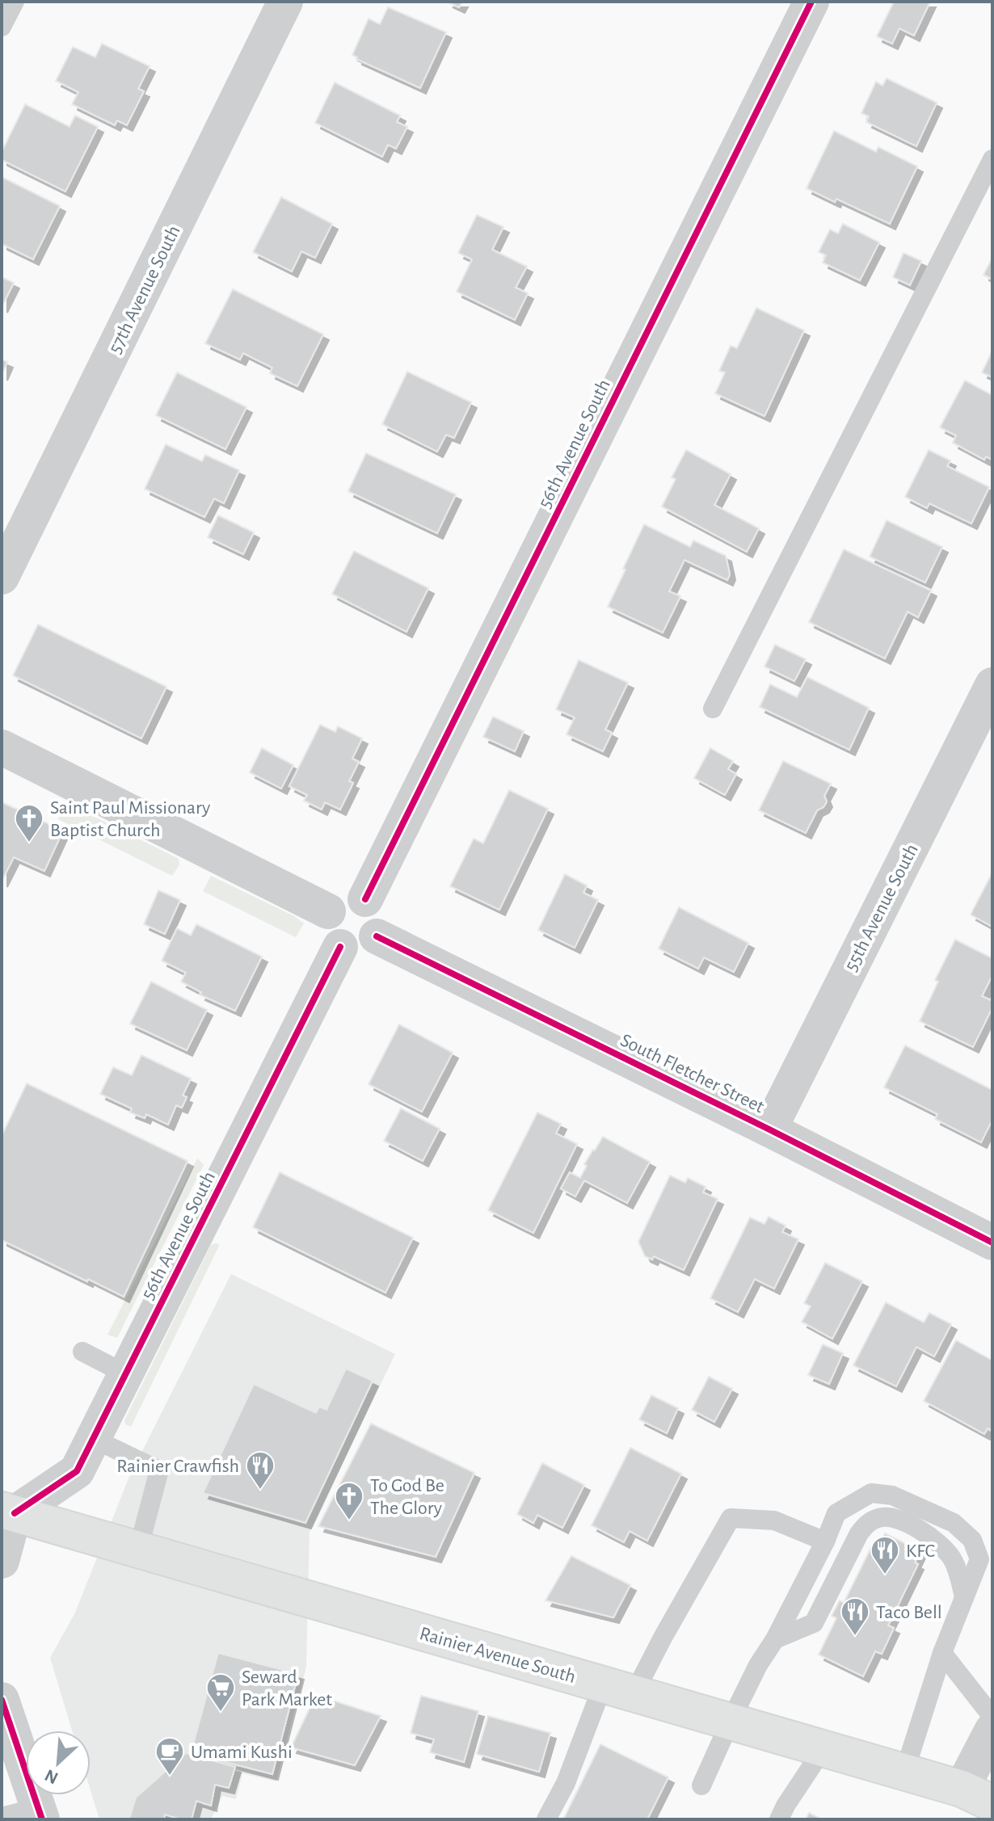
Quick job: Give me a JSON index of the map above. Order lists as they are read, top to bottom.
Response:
{
  "streets": {
    "main road": ["Rainier Avenue South"],
    "street": [
      "57th Avenue South",
      "56th Avenue South",
      "55th Avenue South",
      "South Fletcher Street"
    ]
  },
  "crossings": [
    ["56th Avenue South", "South Fletcher Street"],
    ["56th Avenue South", "Rainier Avenue South"],
    ["55th Avenue South", "South Fletcher Street"]
  ],
  "places": {
    "church": ["Saint Paul Missionary Baptist Church", "To God Be The Glory"],
    "restaurant": ["Rainier Crawfish", "KFC", "Taco Bell"],
    "supermarket": ["Seward Park Market"],
    "cafe": ["Umami Kushi"]
  },
  "north": "bottom left"
}
